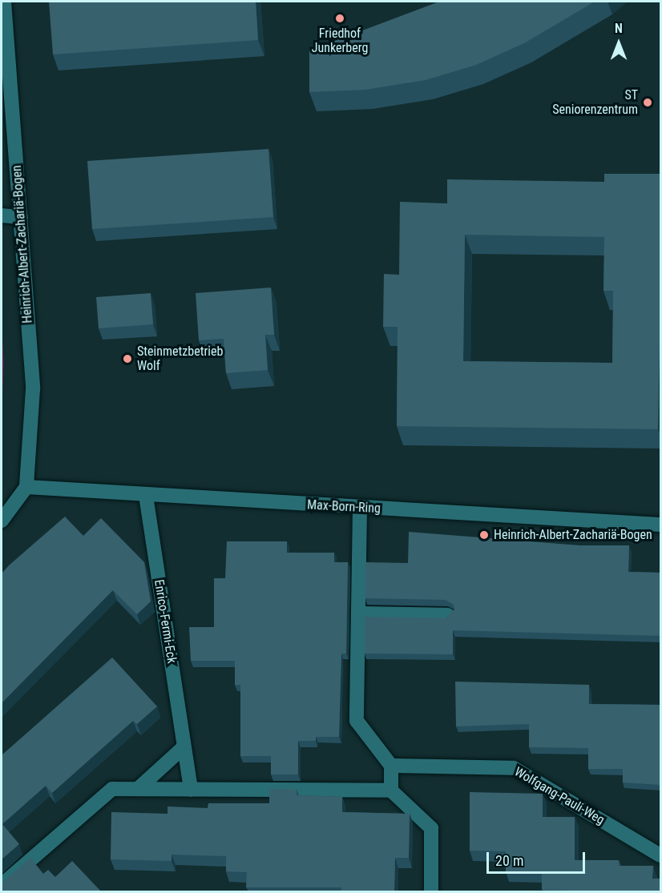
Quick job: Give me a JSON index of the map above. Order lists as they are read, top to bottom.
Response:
{
  "streets": {
    "street": [
      "Heinrich-Albert-Zachariä-Bogen",
      "Max-Born-Ring",
      "Enrico-Fermi-Eck",
      "Wolfgang-Pauli-Weg"
    ]
  },
  "crossings": [
    ["Heinrich-Albert-Zachariä-Bogen", "Max-Born-Ring"],
    ["Max-Born-Ring", "Enrico-Fermi-Eck"]
  ],
  "places": [
    "Friedhof Junkerberg",
    "ST Seniorenzentrum",
    "Steinmetzbetrieb Wolf",
    "Heinrich-Albert-Zachariä-Bogen"
  ],
  "scale_bar": "20 m",
  "north": "top"
}
